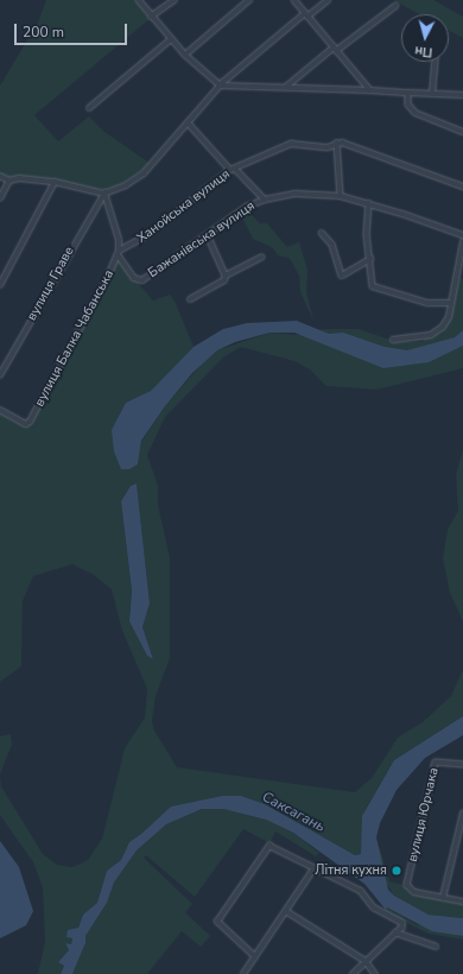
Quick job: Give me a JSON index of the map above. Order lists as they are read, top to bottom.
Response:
{
  "streets": {
    "street": [
      "Ханойська вулиця",
      "Бажанівська вулиця",
      "вулиця Граве",
      "вулиця Балка Чабанська",
      "вулиця Юрчака"
    ]
  },
  "crossings": [
    ["Ханойська вулиця", "Бажанівська вулиця"],
    ["Ханойська вулиця", "вулиця Балка Чабанська"],
    ["Бажанівська вулиця", "вулиця Балка Чабанська"]
  ],
  "water": ["Саксагань"],
  "places": ["Літня кухня"],
  "scale_bar": "200 m",
  "north": "bottom"
}
